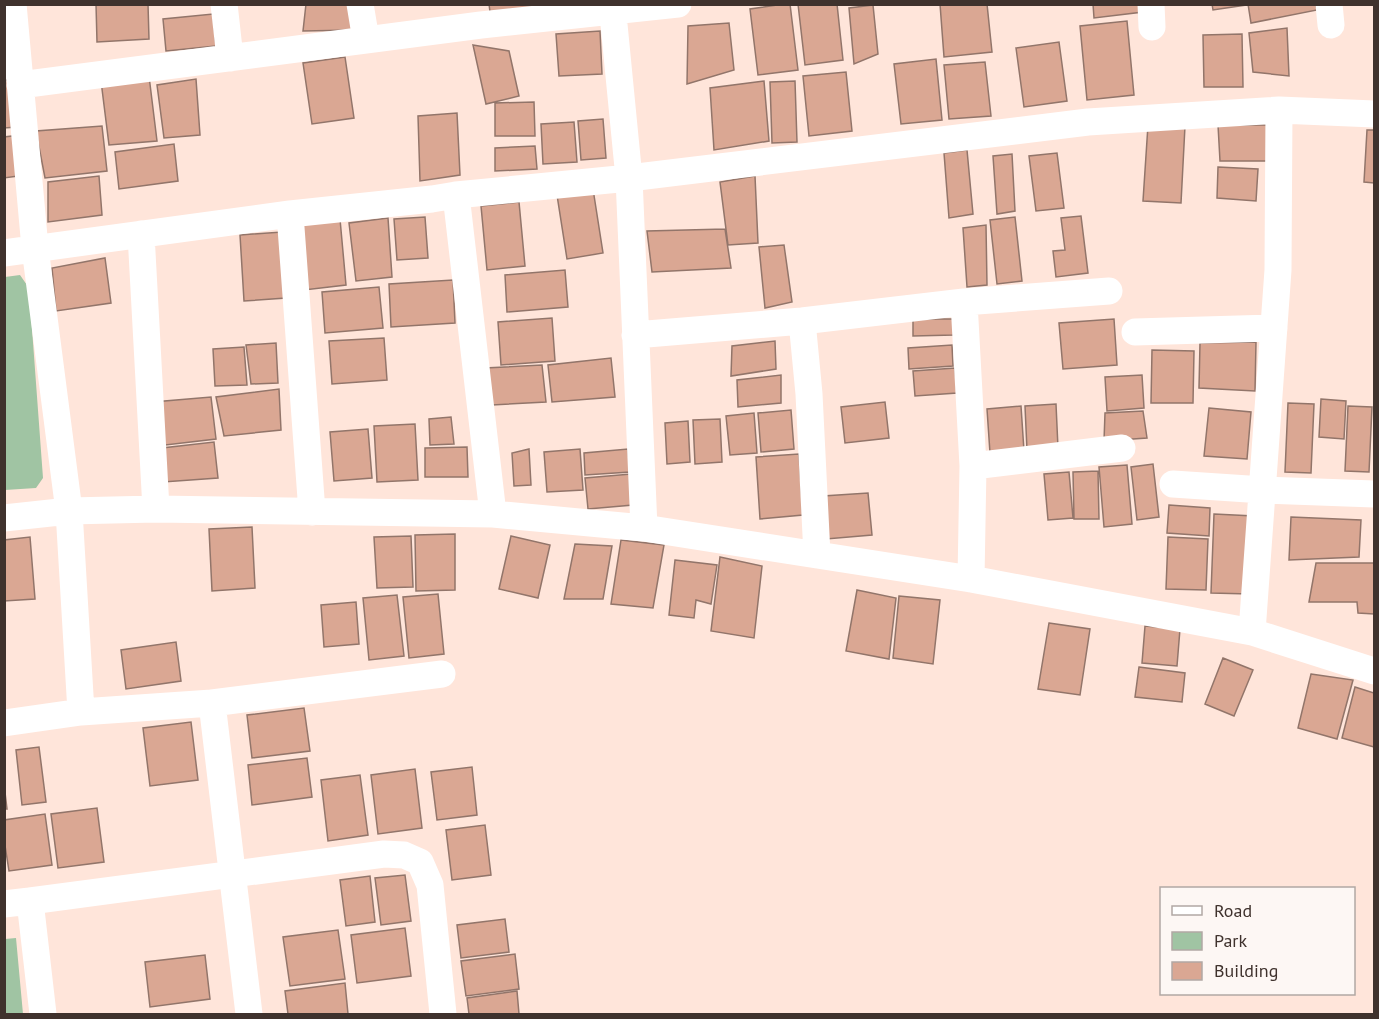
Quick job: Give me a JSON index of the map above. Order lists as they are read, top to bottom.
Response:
{
  "legend": ["Road", "Park", "Building"]
}
